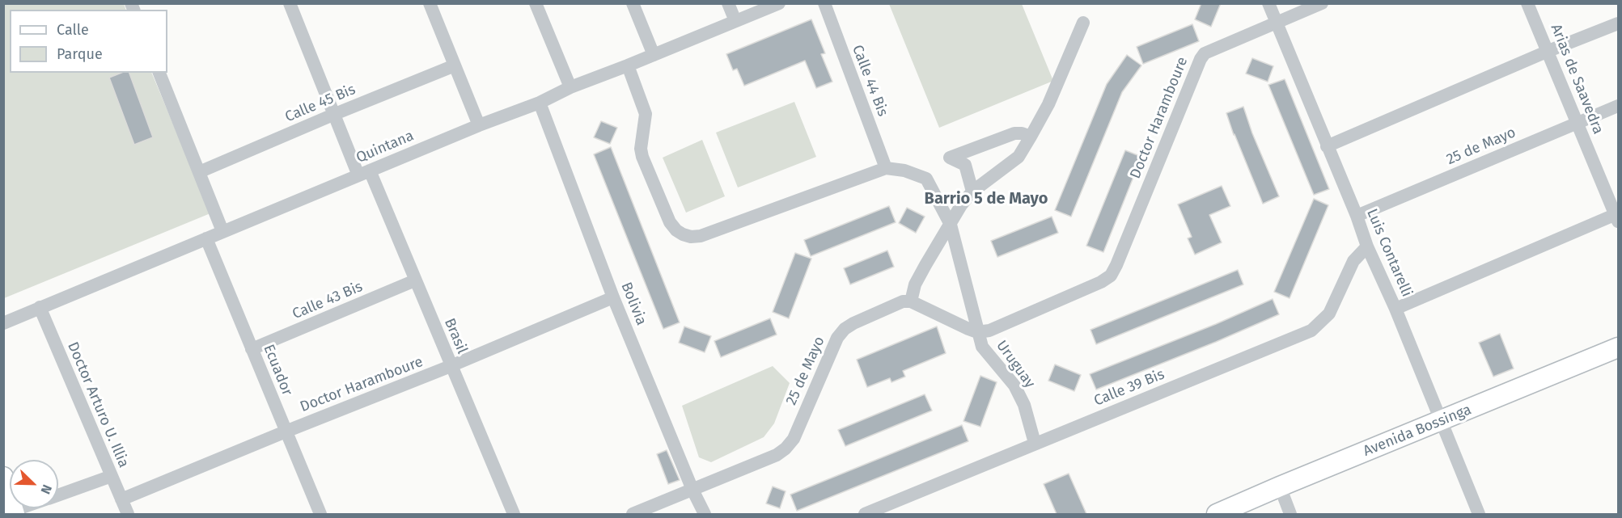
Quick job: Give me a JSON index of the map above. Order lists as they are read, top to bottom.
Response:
{
  "streets": {
    "main road": ["Avenida Bossinga"],
    "street": [
      "Arias de Saavedra",
      "Calle 44 Bis",
      "Calle 45 Bis",
      "Doctor Haramboure",
      "25 de Mayo",
      "Quintana",
      "Luis Contarelli",
      "Calle 43 Bis",
      "Bolivia",
      "Brasil",
      "Uruguay",
      "Ecuador",
      "Calle 39 Bis",
      "Doctor Arturo U. Illia"
    ]
  },
  "crossings": [
    ["Arias de Saavedra", "25 de Mayo"],
    ["Calle 44 Bis", "Uruguay"],
    ["Calle 45 Bis", "Brasil"],
    ["Doctor Haramboure", "Luis Contarelli"],
    ["Doctor Haramboure", "Bolivia"],
    ["Doctor Haramboure", "Brasil"],
    ["Doctor Haramboure", "Uruguay"],
    ["Doctor Haramboure", "Ecuador"],
    ["Doctor Haramboure", "Doctor Arturo U. Illia"],
    ["25 de Mayo", "Luis Contarelli"],
    ["25 de Mayo", "Bolivia"],
    ["Quintana", "Bolivia"],
    ["Quintana", "Brasil"],
    ["Quintana", "Ecuador"],
    ["Quintana", "Doctor Arturo U. Illia"],
    ["Luis Contarelli", "Calle 39 Bis"],
    ["Luis Contarelli", "Avenida Bossinga"],
    ["Calle 43 Bis", "Brasil"],
    ["Calle 43 Bis", "Ecuador"],
    ["Uruguay", "Calle 39 Bis"]
  ],
  "districts": ["Barrio 5 de Mayo"],
  "legend": ["Calle", "Parque"],
  "north": "bottom right"
}
